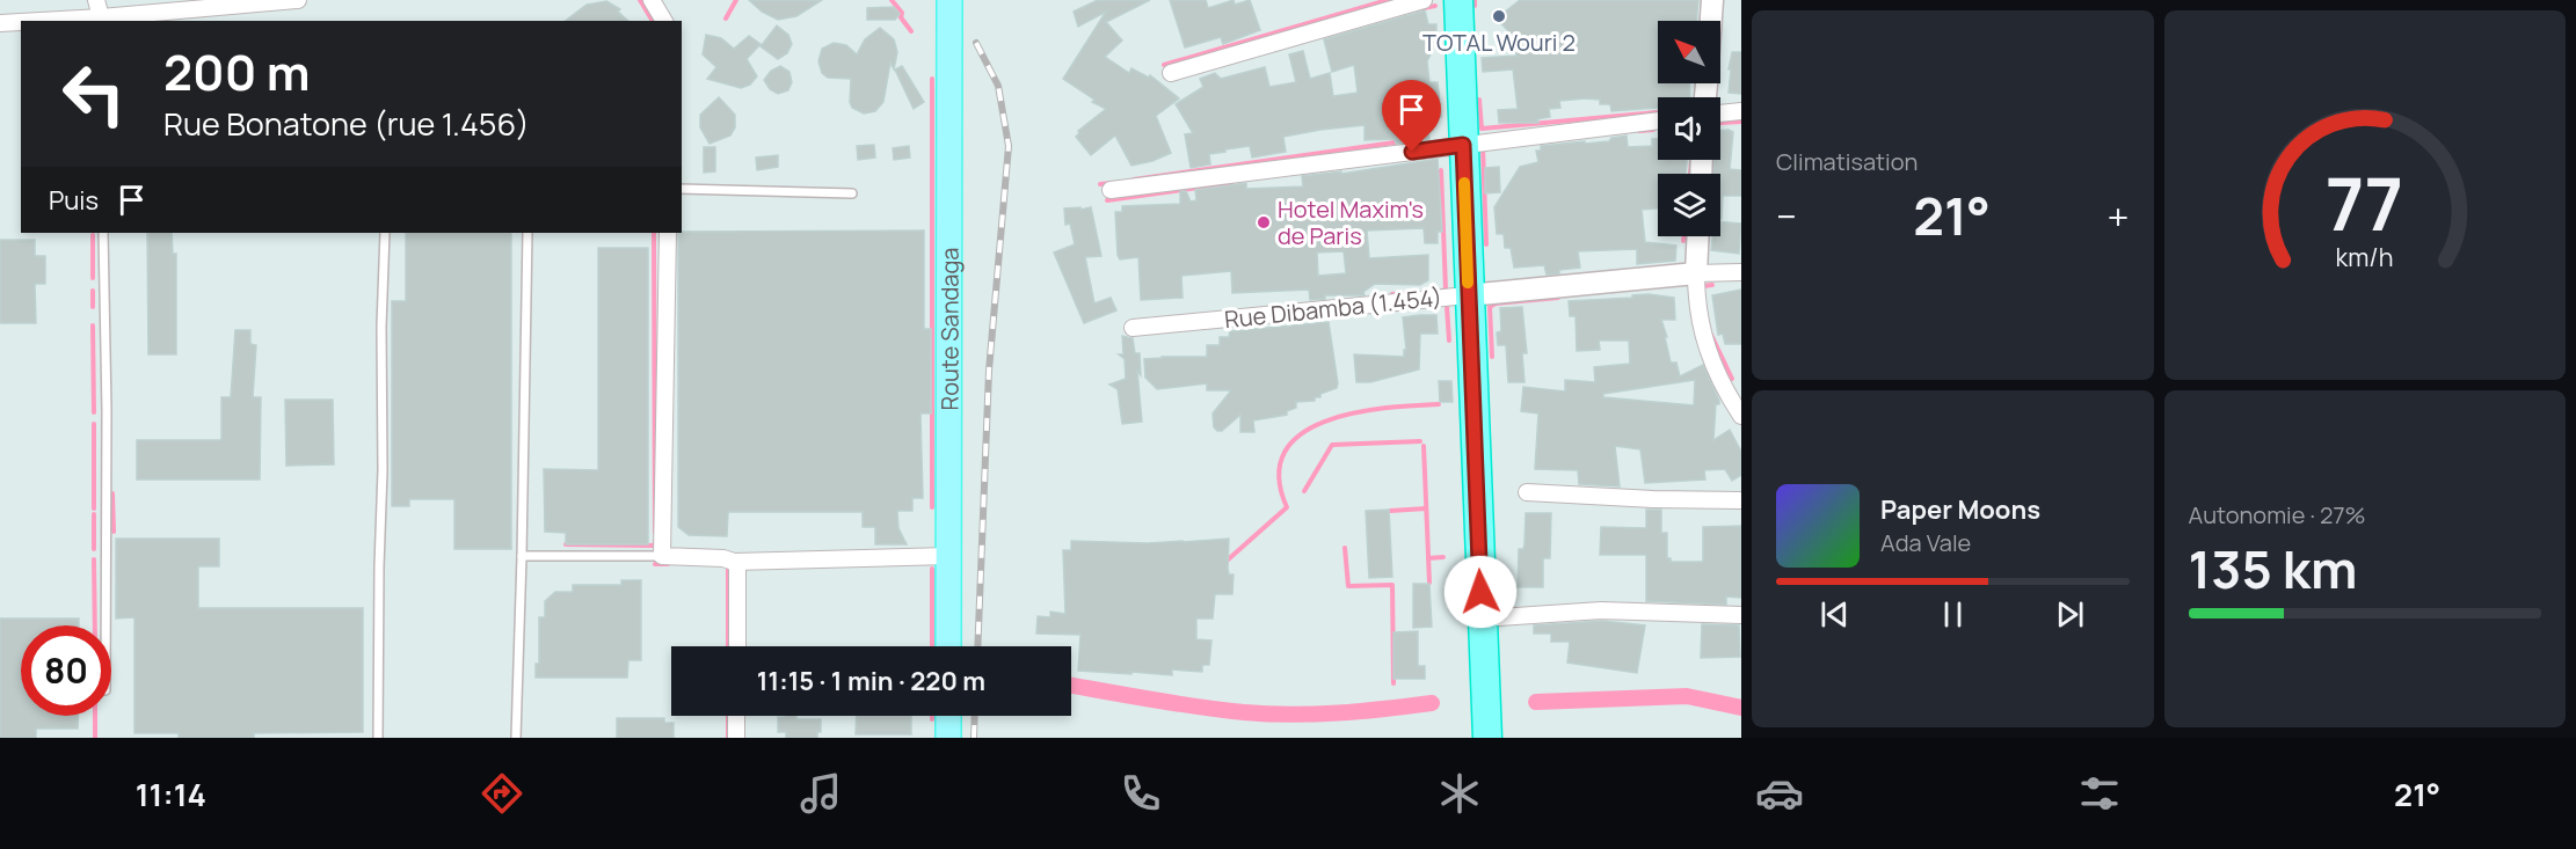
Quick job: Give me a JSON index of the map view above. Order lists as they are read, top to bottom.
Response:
{
  "streets": {
    "main road": ["Route Sandaga"],
    "street": ["Rue Dibamba (1.454)"]
  },
  "places": ["TOTAL Wouri 2", "Hotel Maxim's de Paris"],
  "north": "top left",
  "page": {
    "tile": [
      "Climatisation",
      ["Autonomie · 27%", "135 km"]
    ],
    "turn": ["200 m", "Rue Bonatone (rue 1.456)"],
    "then": "Puis",
    "heat": ["−", "21°", "+"],
    "song": ["Paper Moons", "Ada Vale"],
    "limit": "80",
    "trip": "11:15 · 1 min · 220 m",
    "tabs": ["11:14", "21°"],
    "gauge": ["77", "km/h"]
  }
}
